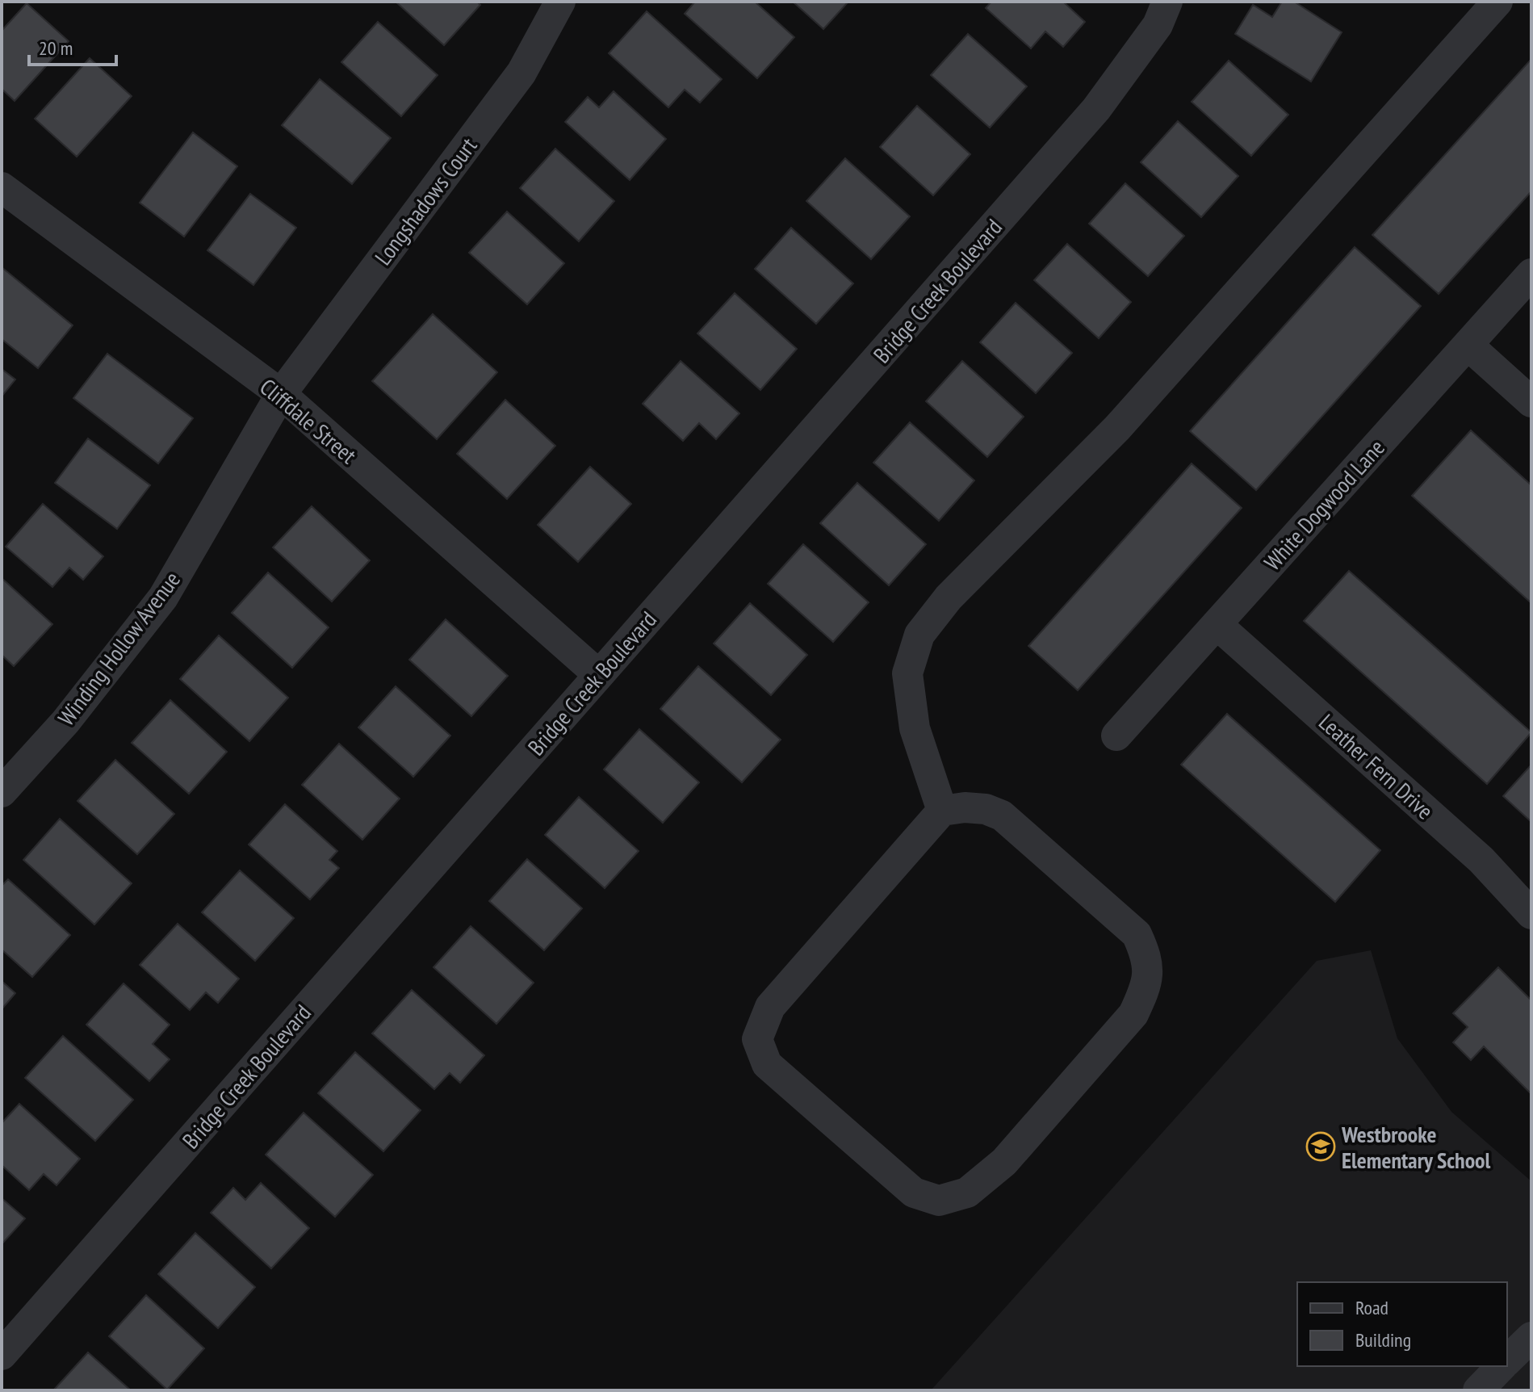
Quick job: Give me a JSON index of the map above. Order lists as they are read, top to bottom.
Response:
{
  "streets": {
    "street": [
      "Longshadows Court",
      "Bridge Creek Boulevard",
      "Cliffdale Street",
      "White Dogwood Lane",
      "Winding Hollow Avenue",
      "Leather Fern Drive"
    ]
  },
  "crossings": [
    ["Longshadows Court", "Cliffdale Street"],
    ["Longshadows Court", "Winding Hollow Avenue"],
    ["Bridge Creek Boulevard", "Cliffdale Street"],
    ["Cliffdale Street", "Winding Hollow Avenue"],
    ["White Dogwood Lane", "Leather Fern Drive"]
  ],
  "places": {
    "school or university": ["Westbrooke Elementary School"]
  },
  "legend": ["Road", "Building"],
  "scale_bar": "20 m"
}
